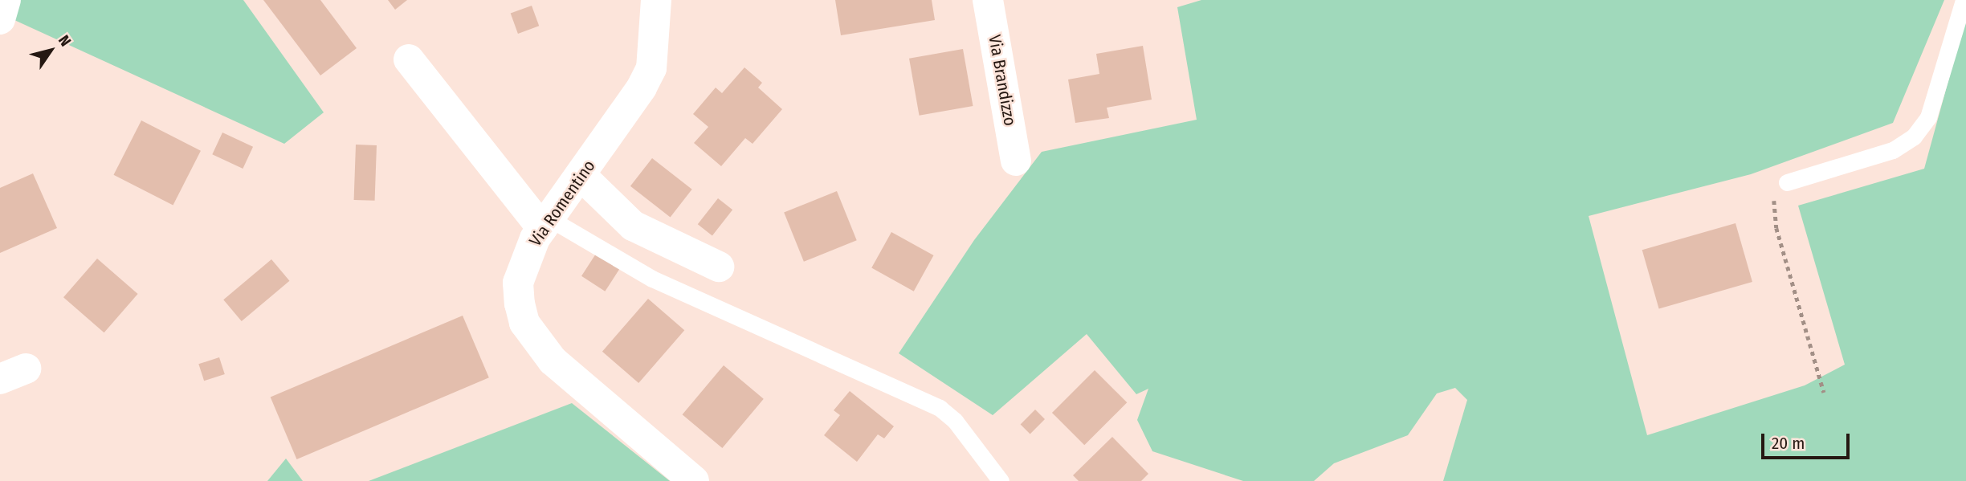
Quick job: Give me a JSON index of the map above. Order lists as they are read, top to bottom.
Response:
{
  "streets": {
    "street": ["Via Brandizzo", "Via Romentino"]
  },
  "scale_bar": "20 m",
  "north": "top right"
}
